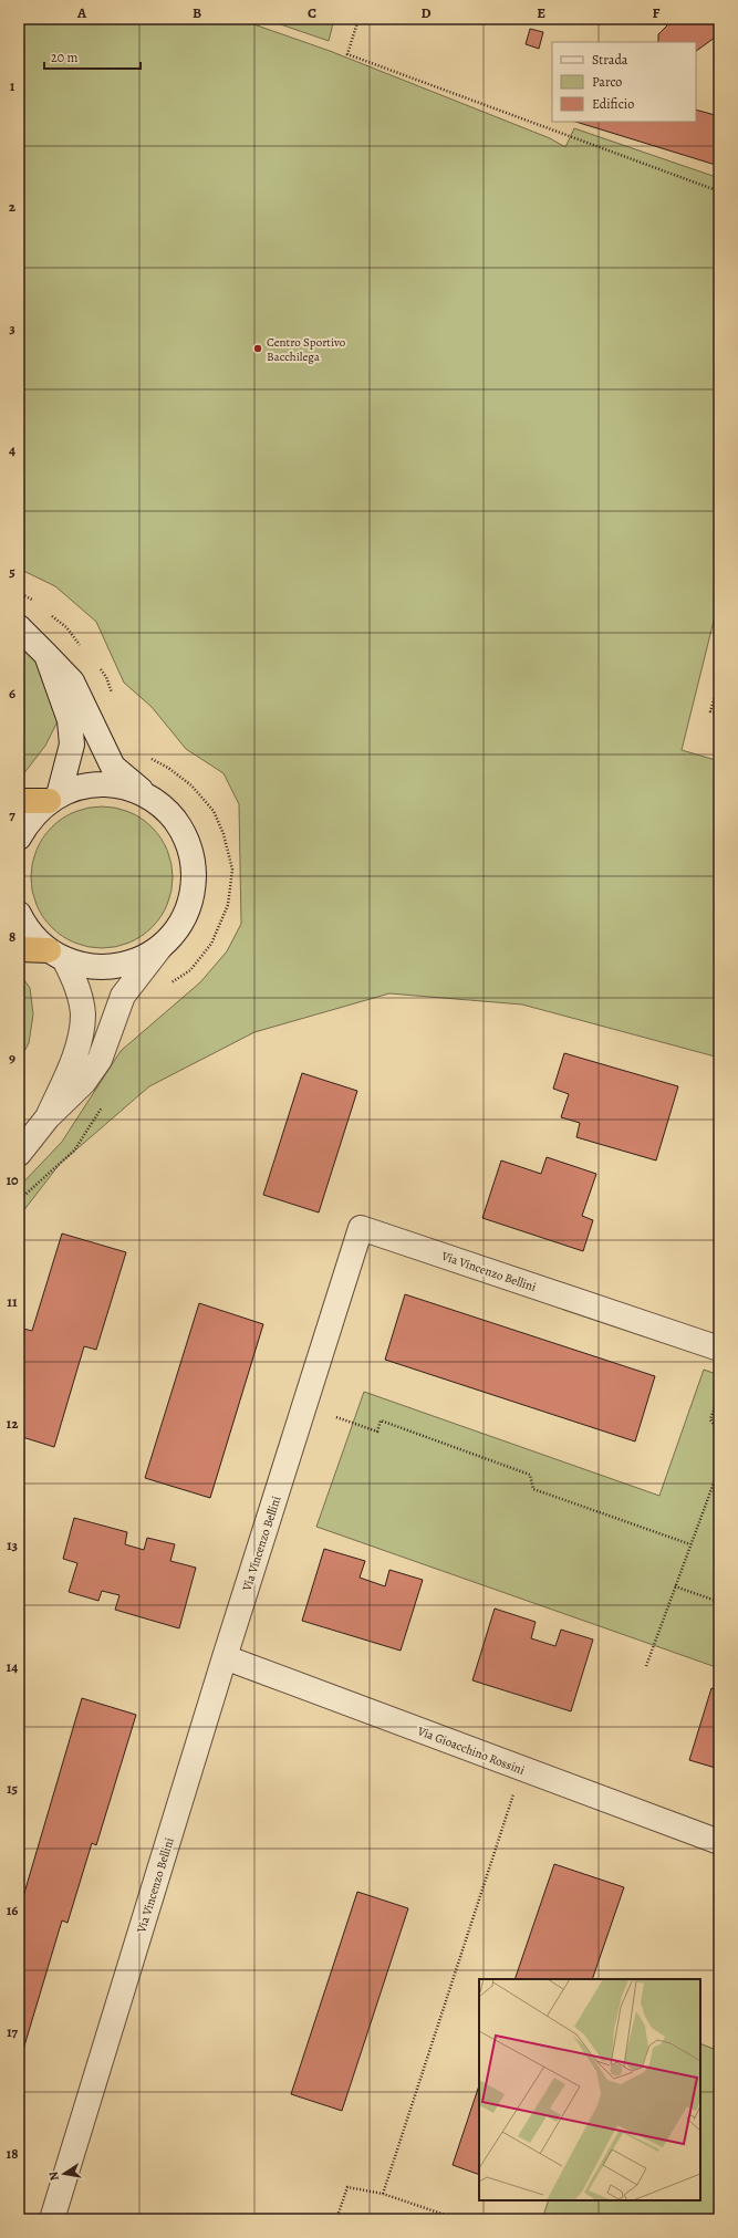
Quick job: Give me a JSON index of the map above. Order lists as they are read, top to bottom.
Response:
{
  "streets": {
    "street": ["Via Vincenzo Bellini", "Via Gioacchino Rossini"]
  },
  "crossings": [
    ["Via Vincenzo Bellini", "Via Gioacchino Rossini"]
  ],
  "places": ["Centro Sportivo Bacchilega"],
  "legend": ["Strada", "Parco", "Edificio"],
  "scale_bar": "20 m",
  "north": "left",
  "grid": {
    "columns": [
      "A",
      "B",
      "C",
      "D",
      "E",
      "F"
    ],
    "rows": [
      "1",
      "2",
      "3",
      "4",
      "5",
      "6",
      "7",
      "8",
      "9",
      "10",
      "11",
      "12",
      "13",
      "14",
      "15",
      "16",
      "17",
      "18"
    ]
  }
}
